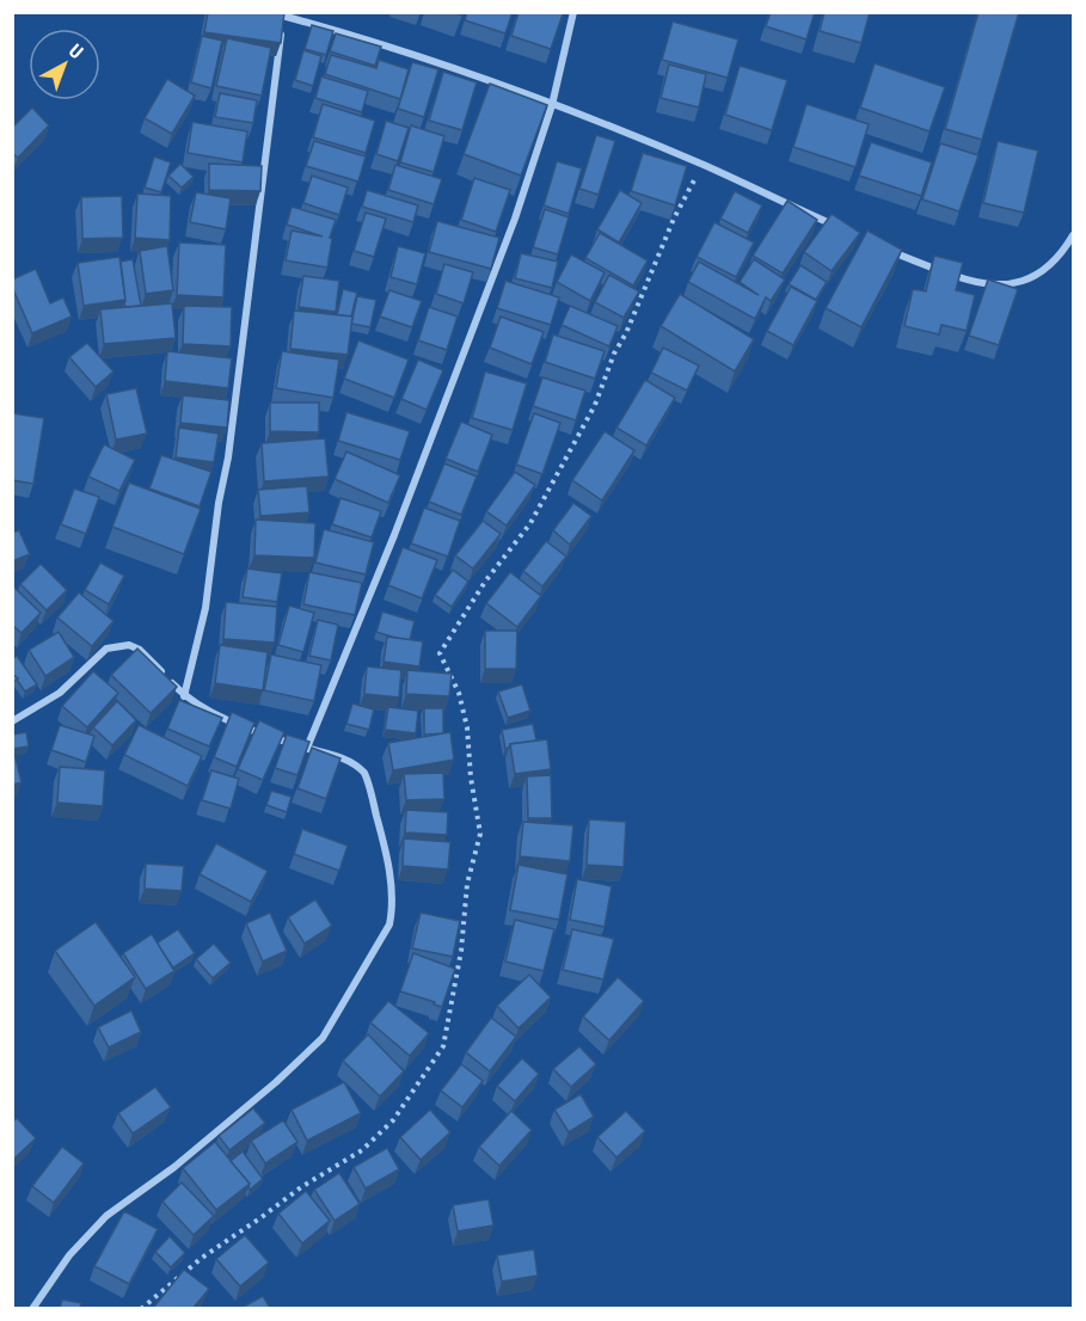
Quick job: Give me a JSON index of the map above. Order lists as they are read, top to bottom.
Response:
{
  "north": "top right"
}
